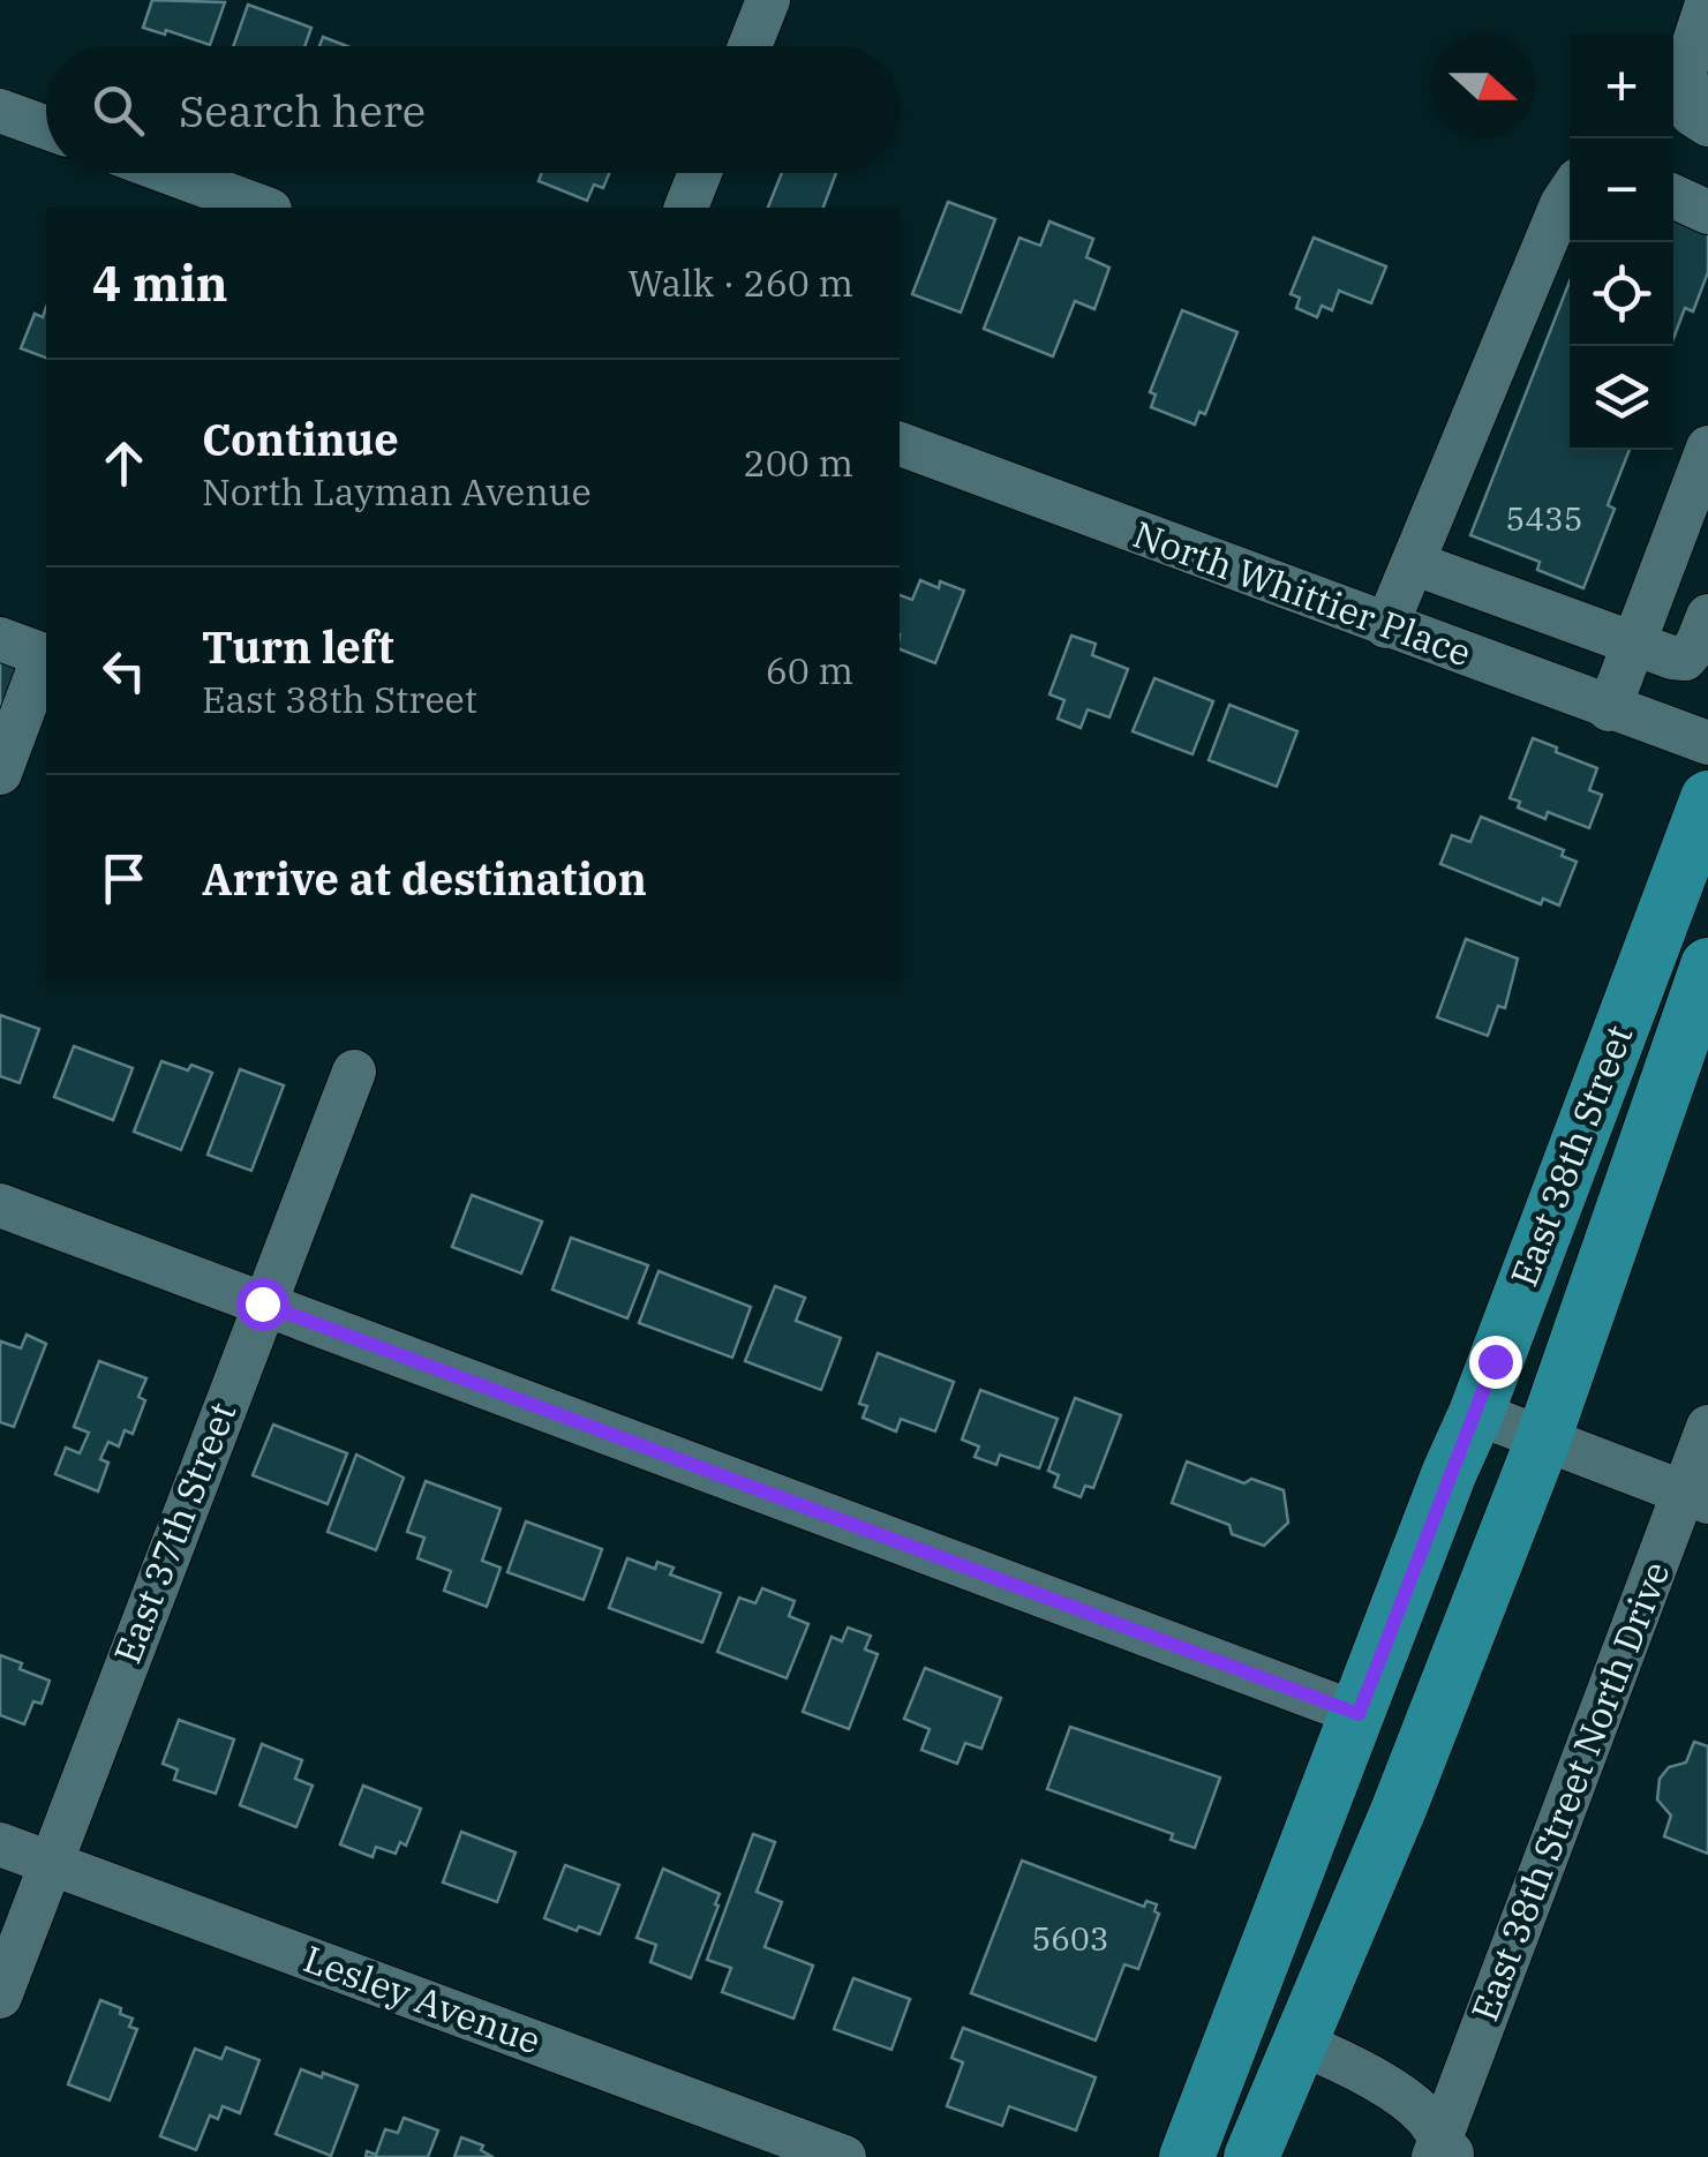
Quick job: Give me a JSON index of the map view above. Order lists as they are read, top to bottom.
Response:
{
  "streets": {
    "main road": ["East 38th Street"],
    "street": [
      "North Whittier Place",
      "East 37th Street",
      "East 38th Street North Drive",
      "Lesley Avenue"
    ]
  },
  "crossings": [
    ["East 37th Street", "Lesley Avenue"]
  ],
  "house_numbers": ["5435", "5603"],
  "north": "right",
  "page": {
    "map_buttons": ["+", "−"],
    "search": "Search here",
    "heading": ["4 min", "Walk · 260 m"],
    "list": [
      ["Continue", "North Layman Avenue", "200 m"],
      ["Turn left", "East 38th Street", "60 m"],
      "Arrive at destination"
    ]
  }
}
